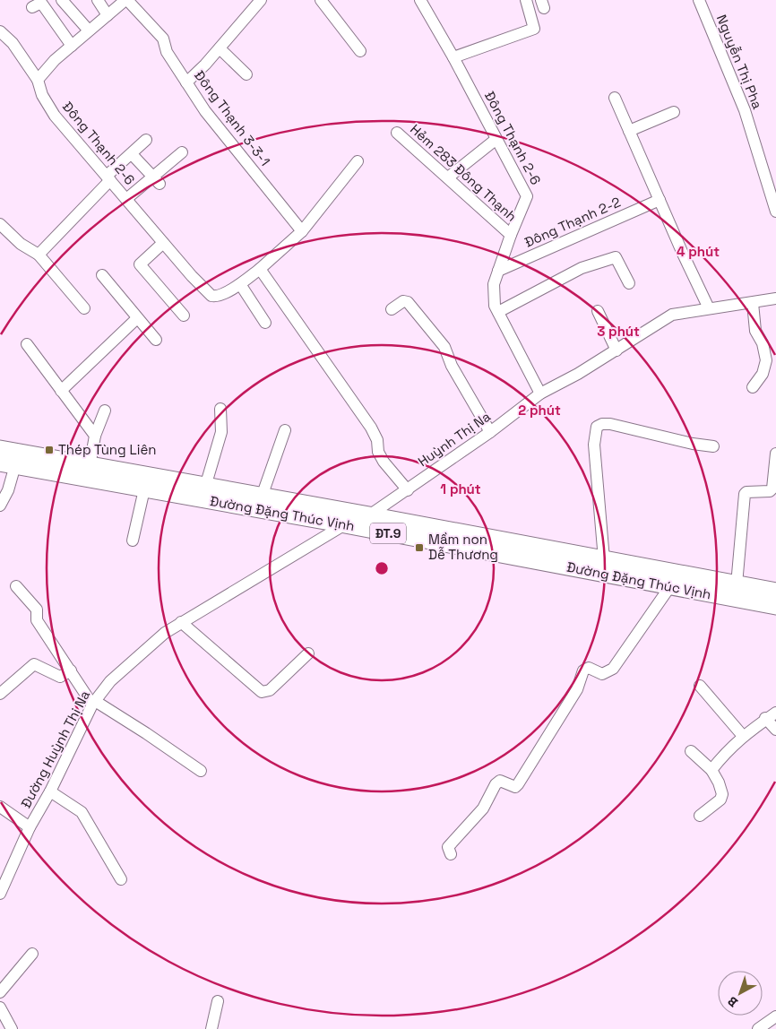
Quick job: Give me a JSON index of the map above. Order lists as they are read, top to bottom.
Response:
{
  "streets": {
    "main road": ["Đường Đặng Thúc Vịnh", "ĐT.9"],
    "street": [
      "Nguyễn Thị Pha",
      "Đông Thạnh 3-3-1",
      "Đông Thạnh 2-6",
      "Hẻm 283 Đông Thạnh",
      "Đông Thạnh 2-2",
      "Huỳnh Thị Na",
      "Đường Huỳnh Thị Na"
    ]
  },
  "crossings": [
    ["Đông Thạnh 2-6", "Hẻm 283 Đông Thạnh"],
    ["Đông Thạnh 2-6", "Đông Thạnh 2-2"],
    ["Đông Thạnh 2-6", "Huỳnh Thị Na"],
    ["Huỳnh Thị Na", "Đường Đặng Thúc Vịnh"],
    ["Đường Đặng Thúc Vịnh", "Đường Huỳnh Thị Na"]
  ],
  "places": {
    "transit": ["Thép Tùng Liên", "Mầm non Dễ Thương"]
  },
  "north": "bottom left",
  "rings": [
    "4 phút",
    "3 phút",
    "2 phút",
    "1 phút"
  ]
}
